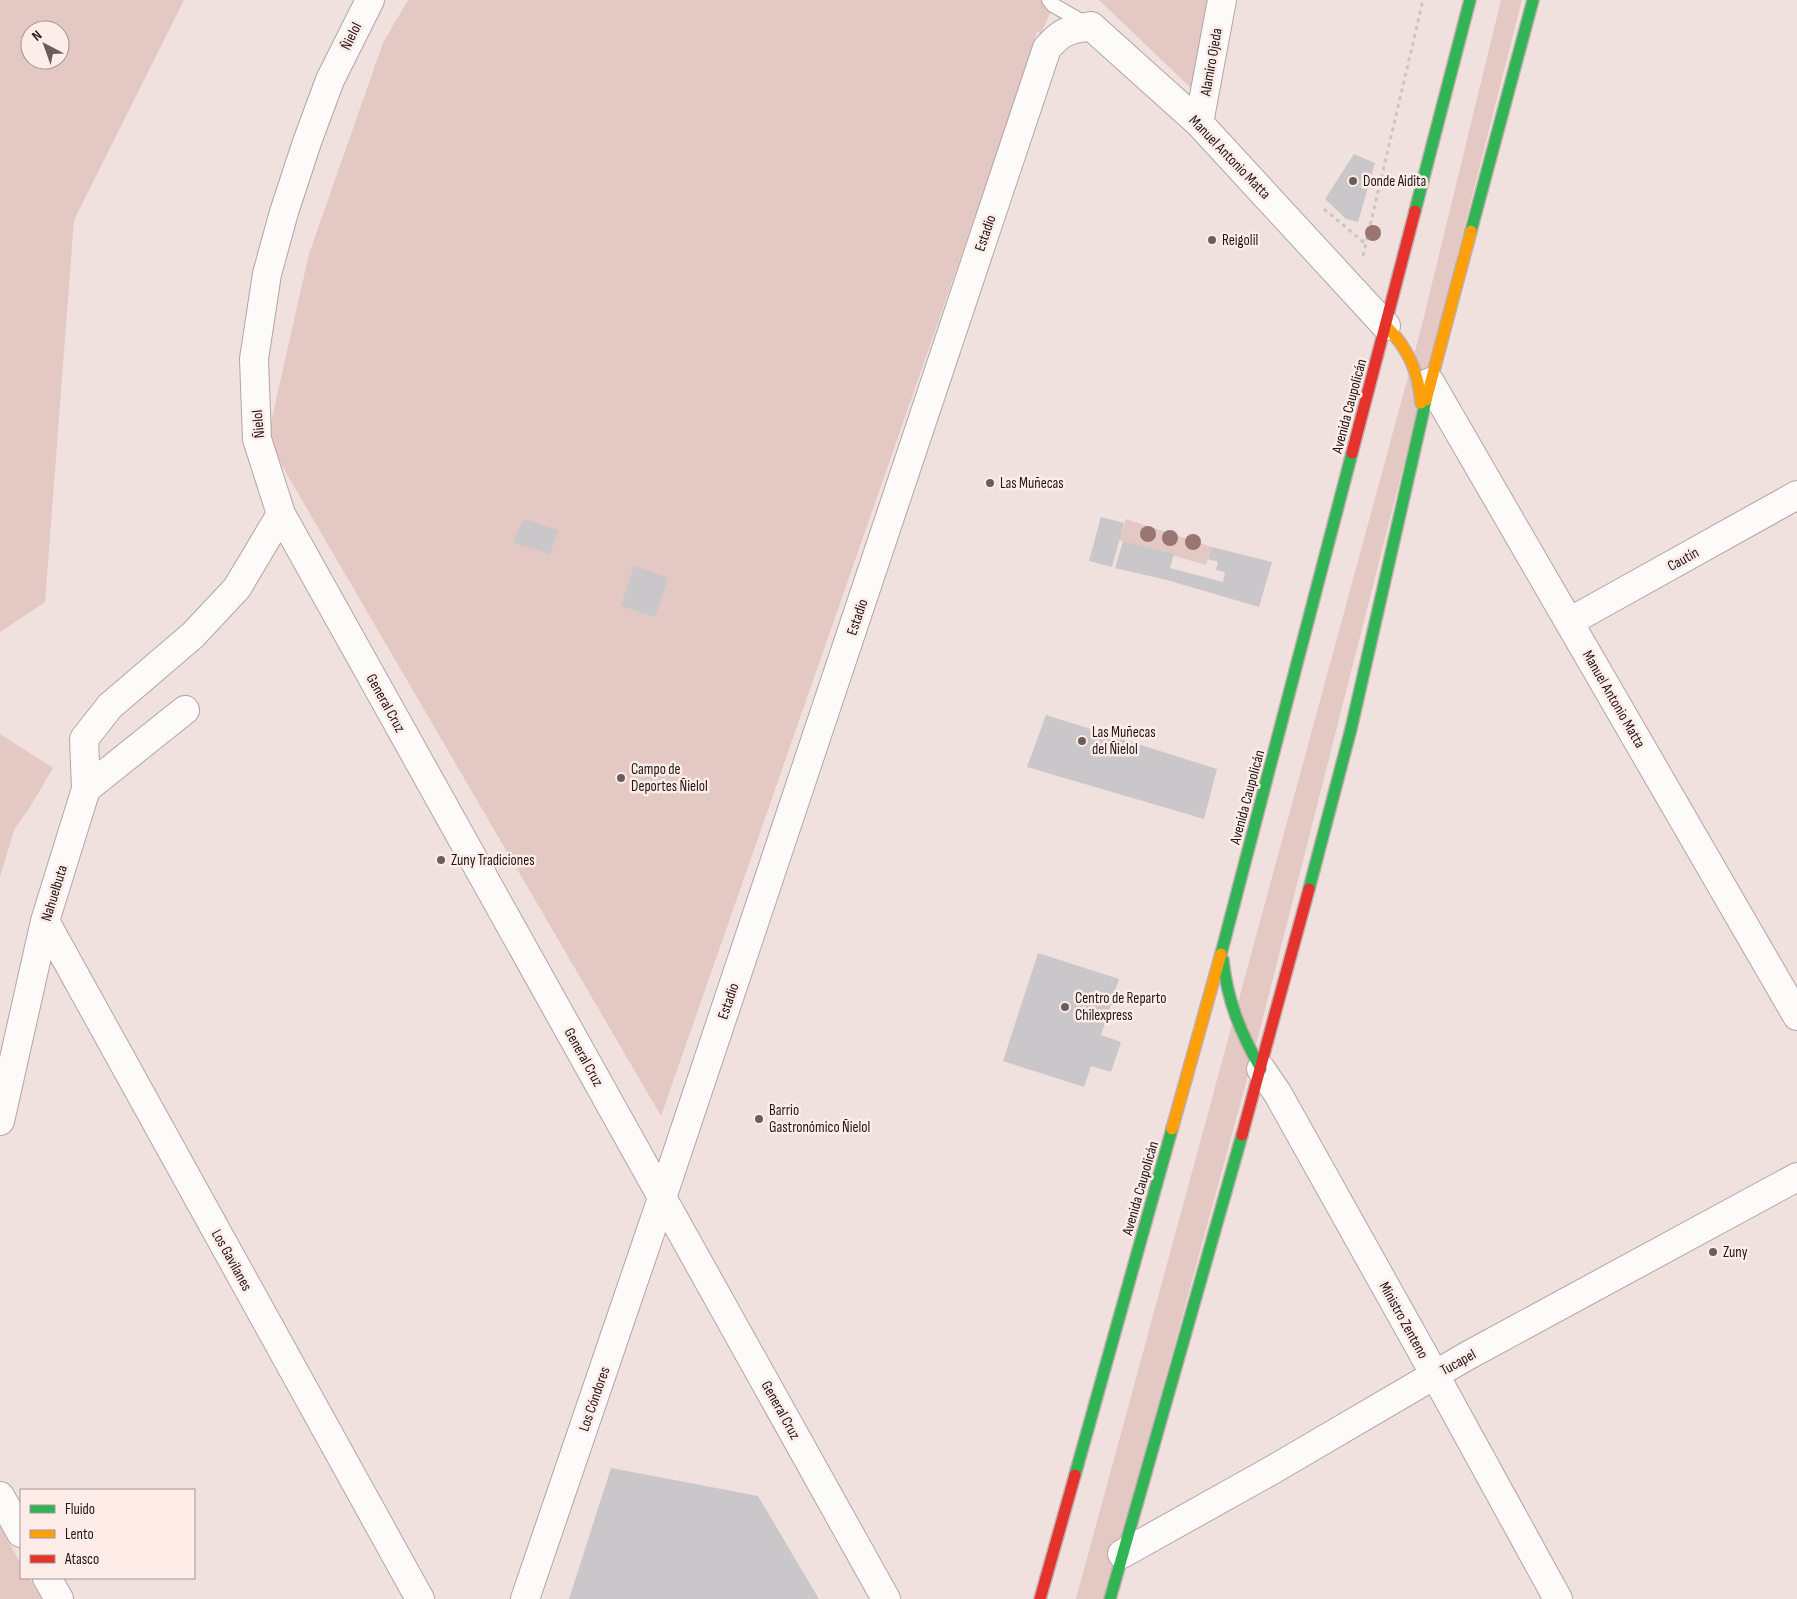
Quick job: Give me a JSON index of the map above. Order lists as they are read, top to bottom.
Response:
{
  "streets": {
    "main road": ["Avenida Caupolicán"],
    "street": [
      "Ñielol",
      "Alamiro Ojeda",
      "Manuel Antonio Matta",
      "Estadio",
      "Cautín",
      "General Cruz",
      "Nahuelbuta",
      "Los Gavilanes",
      "Ministro Zenteno",
      "Tucapel",
      "Los Cóndores"
    ]
  },
  "crossings": [
    ["Ñielol", "General Cruz"],
    ["Alamiro Ojeda", "Manuel Antonio Matta"],
    ["Manuel Antonio Matta", "Estadio"],
    ["Manuel Antonio Matta", "Avenida Caupolicán"],
    ["Manuel Antonio Matta", "Cautín"],
    ["Estadio", "General Cruz"],
    ["Estadio", "Los Cóndores"],
    ["General Cruz", "Los Cóndores"],
    ["Nahuelbuta", "Los Gavilanes"],
    ["Ministro Zenteno", "Tucapel"]
  ],
  "places": [
    "Donde Aidita",
    "Reigolil",
    "Las Muñecas",
    "Las Muñecas del Ñielol",
    "Campo de Deportes Ñielol",
    "Zuny Tradiciones",
    "Centro de Reparto Chilexpress",
    "Barrio Gastronómico Ñielol",
    "Zuny"
  ],
  "legend": ["Fluido", "Lento", "Atasco"],
  "north": "top left"
}
